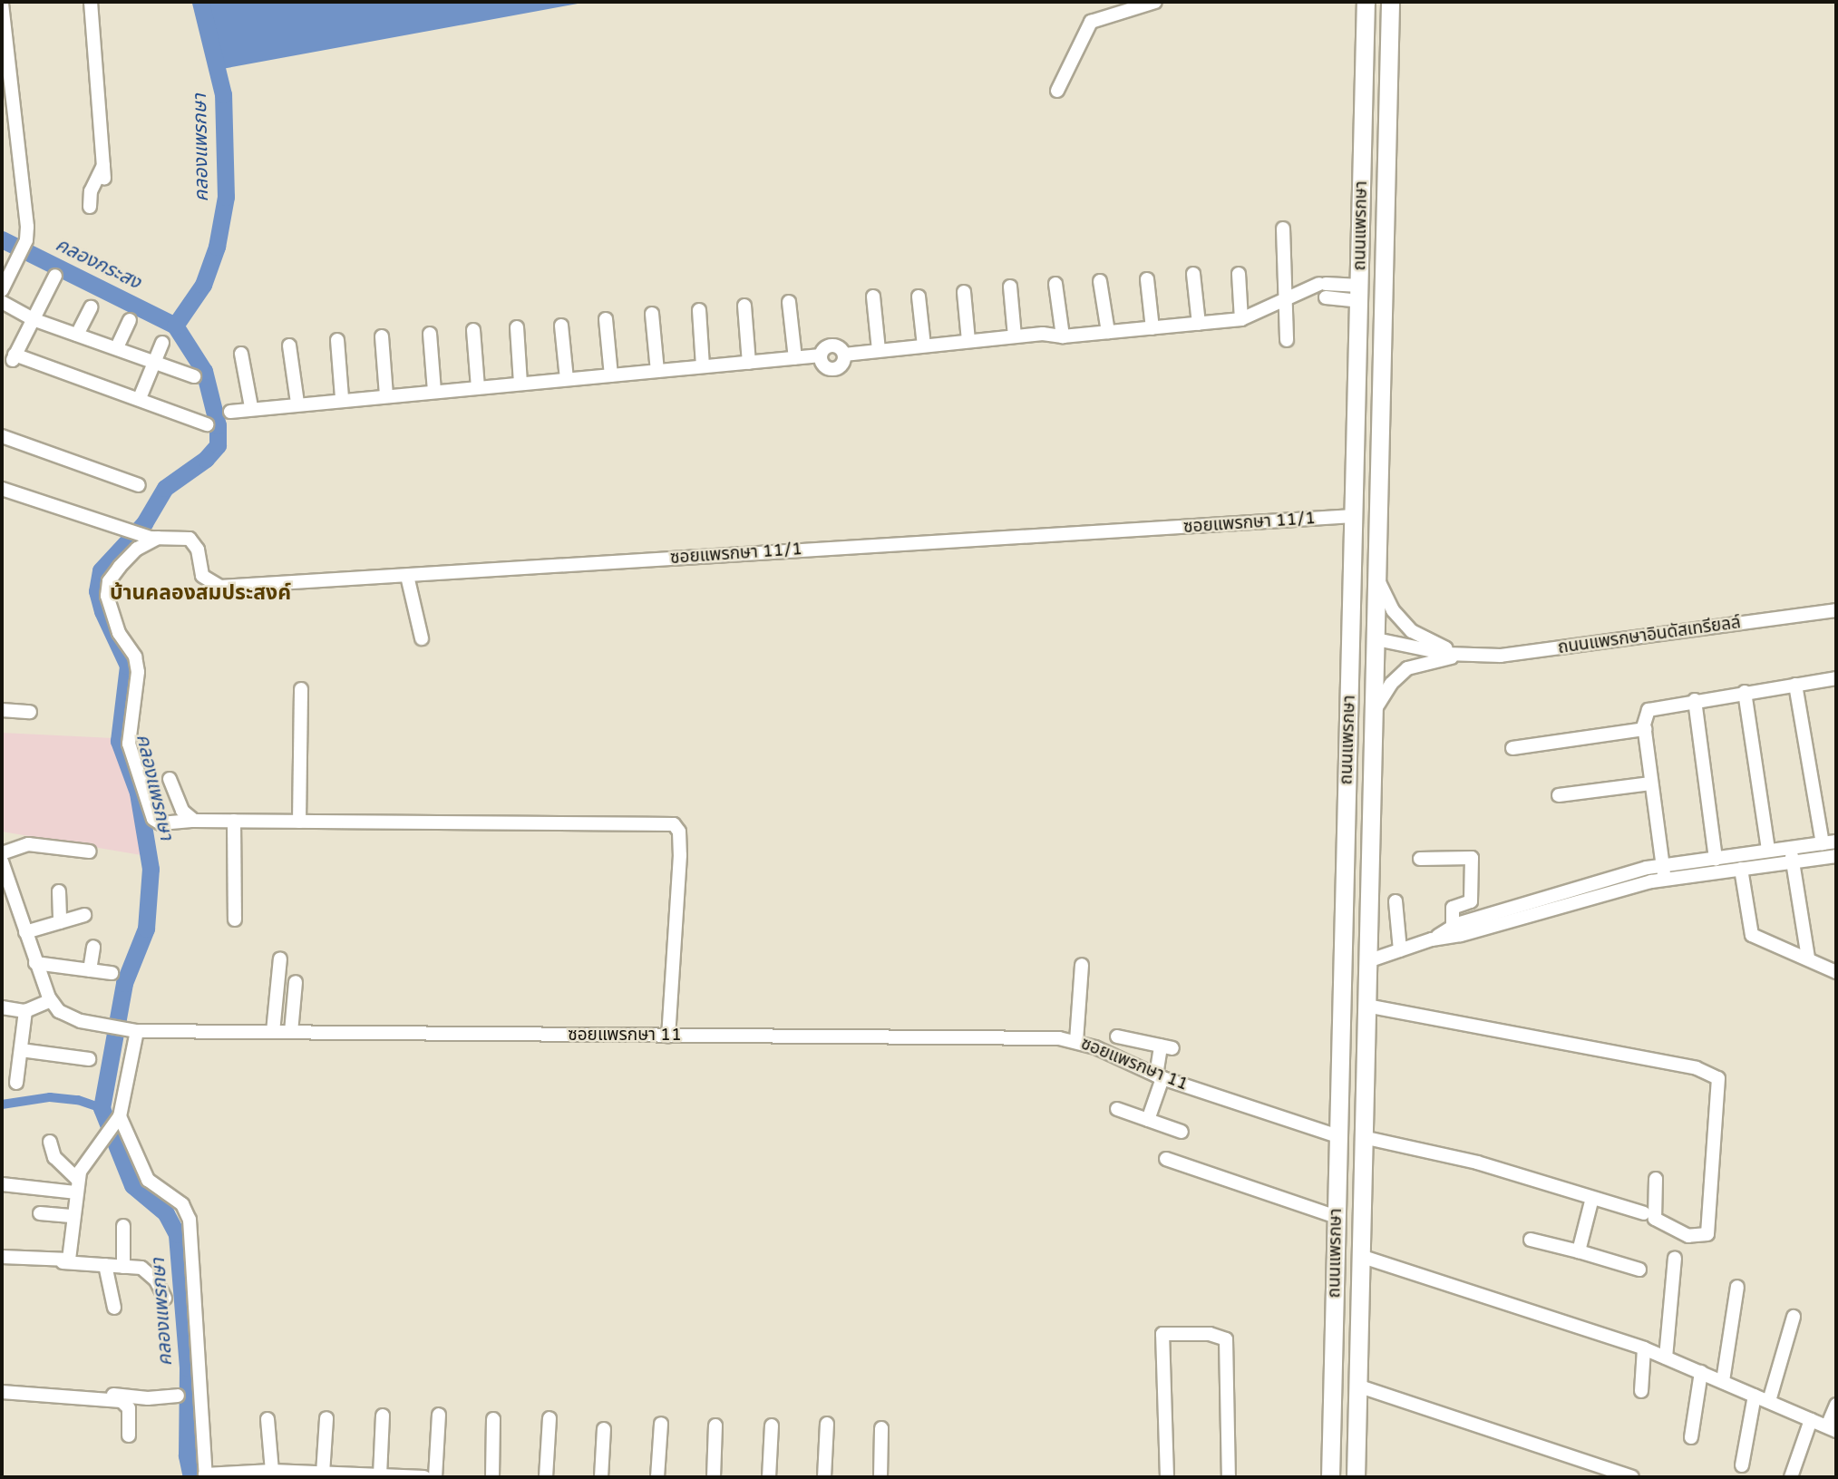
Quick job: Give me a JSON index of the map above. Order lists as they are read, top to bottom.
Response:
{
  "streets": {
    "main road": ["ถนนแพรกษา"],
    "street": ["ซอยแพรกษา 11/1", "ถนนแพรกษาอินดัสเทรียลล์", "ซอยแพรกษา 11"]
  },
  "crossings": [
    ["ถนนแพรกษา", "ซอยแพรกษา 11/1"],
    ["ถนนแพรกษา", "ถนนแพรกษาอินดัสเทรียลล์"],
    ["ถนนแพรกษา", "ซอยแพรกษา 11"]
  ],
  "districts": ["บ้านคลองสมประสงค์"],
  "water": ["คลองแพรกษา", "คลองกระสง"]
}
